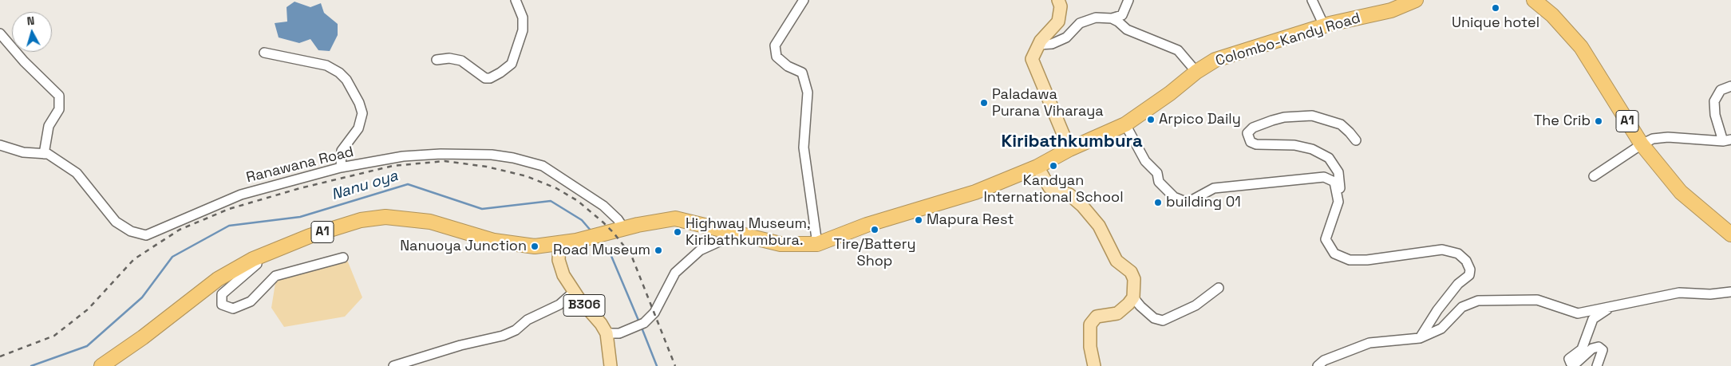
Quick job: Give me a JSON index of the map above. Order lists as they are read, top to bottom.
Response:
{
  "streets": {
    "highway": ["Colombo-Kandy Road", "A1"],
    "main road": ["B306"],
    "street": ["Ranawana Road"]
  },
  "crossings": [
    ["Colombo-Kandy Road", "Ranawana Road"],
    ["Colombo-Kandy Road", "B306"]
  ],
  "districts": ["Kiribathkumbura"],
  "water": ["Nanu oya"],
  "places": [
    "Unique hotel",
    "Paladawa Purana Viharaya",
    "Arpico Daily",
    "The Crib",
    "Kandyan International School",
    "building 01",
    "Mapura Rest",
    "Tire/Battery Shop",
    "Highway Museum, Kiribathkumbura.",
    "Nanuoya Junction",
    "Road Museum"
  ],
  "north": "top"
}
